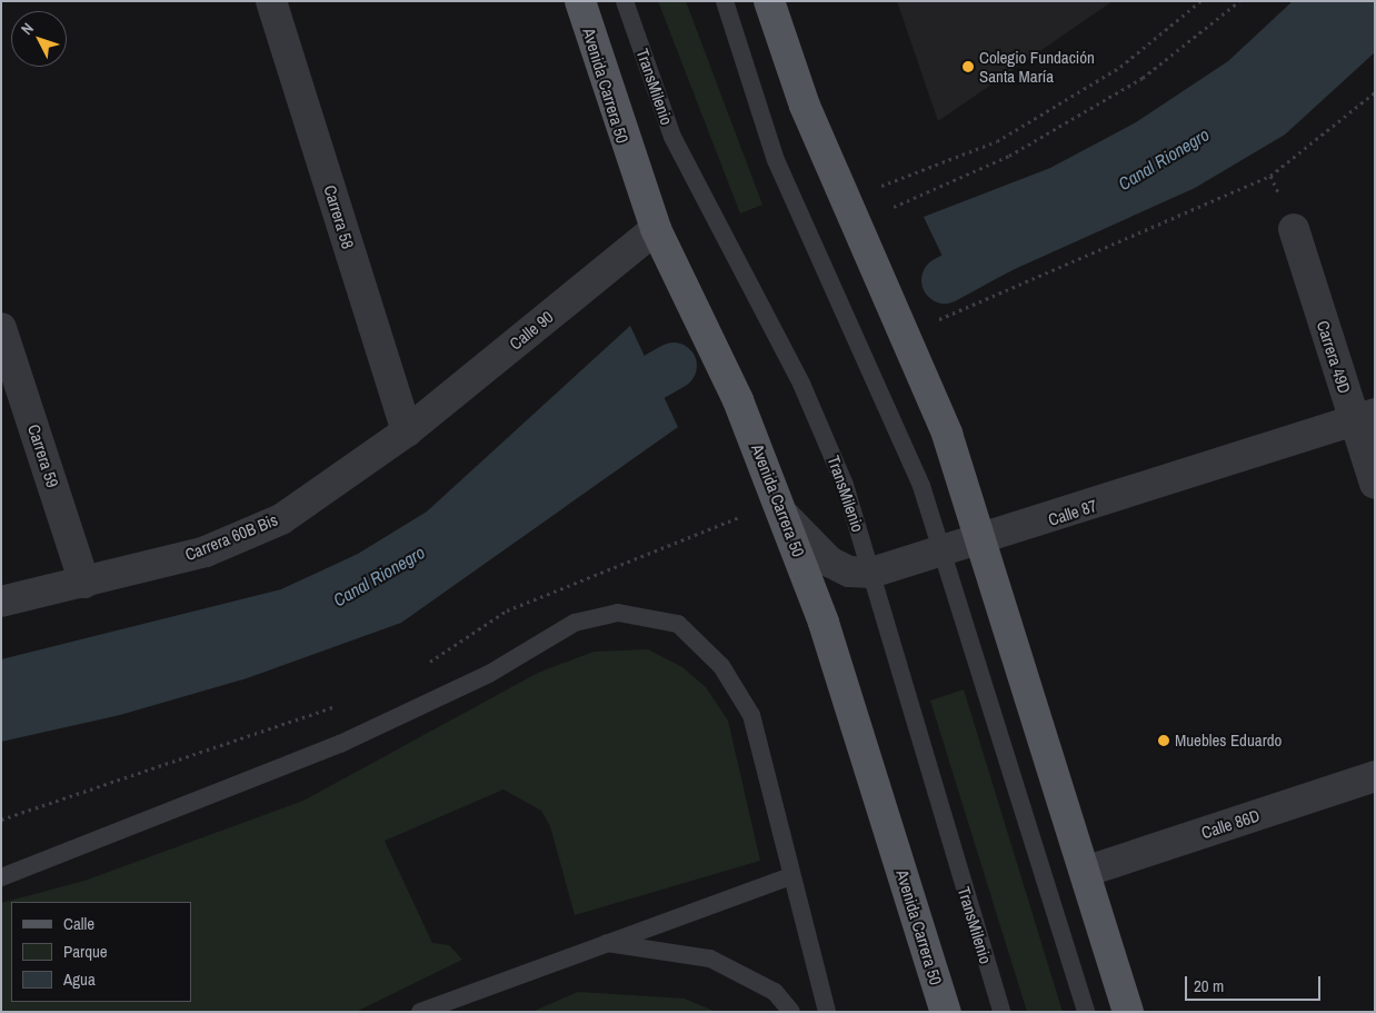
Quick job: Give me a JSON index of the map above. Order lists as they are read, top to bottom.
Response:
{
  "streets": {
    "main road": ["Avenida Carrera 50"],
    "street": [
      "Carrera 58",
      "Calle 90",
      "Carrera 49D",
      "Carrera 59",
      "Calle 87",
      "Carrera 60B Bis",
      "Calle 86D"
    ],
    "lane": ["TransMilenio"]
  },
  "crossings": [
    ["Avenida Carrera 50", "Calle 90"],
    ["Avenida Carrera 50", "Calle 87"],
    ["TransMilenio", "Calle 87"],
    ["Carrera 58", "Calle 90"],
    ["Carrera 58", "Carrera 60B Bis"],
    ["Calle 90", "Carrera 60B Bis"],
    ["Carrera 49D", "Calle 87"],
    ["Carrera 59", "Carrera 60B Bis"]
  ],
  "water": ["Canal Rionegro"],
  "places": ["Colegio Fundación Santa María", "Muebles Eduardo"],
  "legend": ["Calle", "Parque", "Agua"],
  "scale_bar": "20 m",
  "north": "top left"
}
